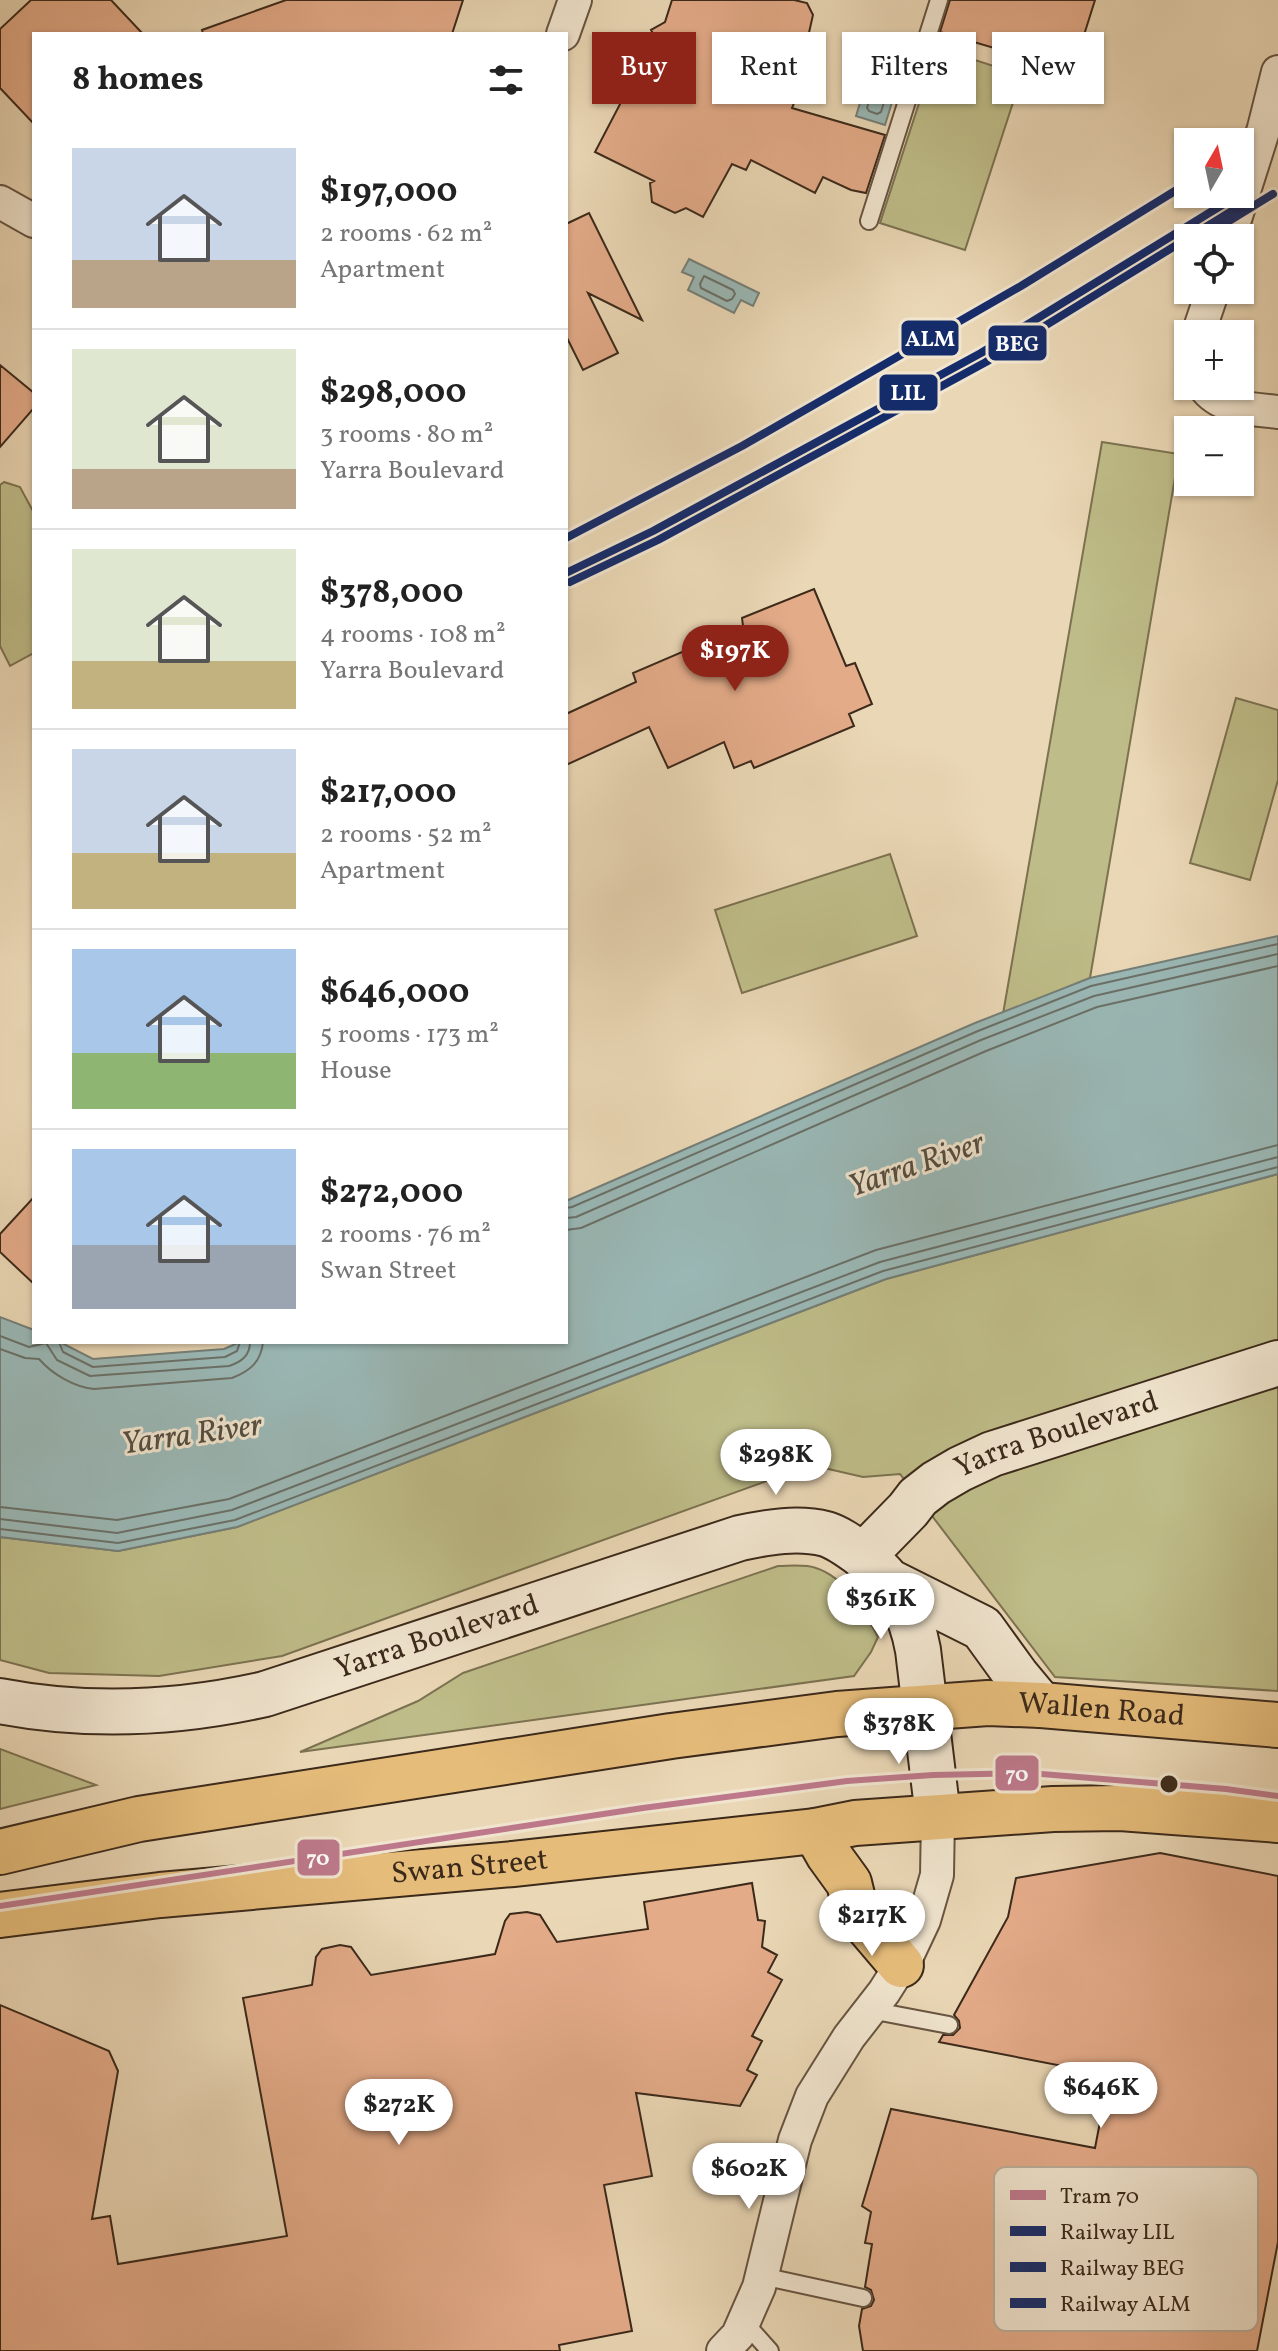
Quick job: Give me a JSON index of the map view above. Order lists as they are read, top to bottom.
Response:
{
  "streets": {
    "main road": ["Yarra Boulevard", "Wallen Road", "Swan Street"]
  },
  "water": ["Yarra River"],
  "lines": [
    "rail line ALM",
    "rail line LIL",
    "rail line BEG",
    "tram line 70"
  ],
  "legend": [
    "Tram 70",
    "Railway LIL",
    "Railway BEG",
    "Railway ALM"
  ],
  "north": "top",
  "page": {
    "chip": [
      "Buy",
      "Rent",
      "Filters",
      "New"
    ],
    "heading": "8 homes",
    "map_buttons": ["+", "−"],
    "list": [
      {
        "name": "$197,000",
        "note": "2 rooms · 62 m² · Apartment"
      },
      {
        "name": "$298,000",
        "note": "3 rooms · 80 m² · Yarra Boulevard"
      },
      {
        "name": "$378,000",
        "note": "4 rooms · 108 m² · Yarra Boulevard"
      },
      {
        "name": "$217,000",
        "note": "2 rooms · 52 m² · Apartment"
      },
      {
        "name": "$646,000",
        "note": "5 rooms · 173 m² · House"
      },
      {
        "name": "$272,000",
        "note": "2 rooms · 76 m² · Swan Street"
      }
    ],
    "price": [
      "$197K",
      "$298K",
      "$361K",
      "$378K",
      "$217K",
      "$646K",
      "$272K",
      "$602K"
    ]
  }
}
